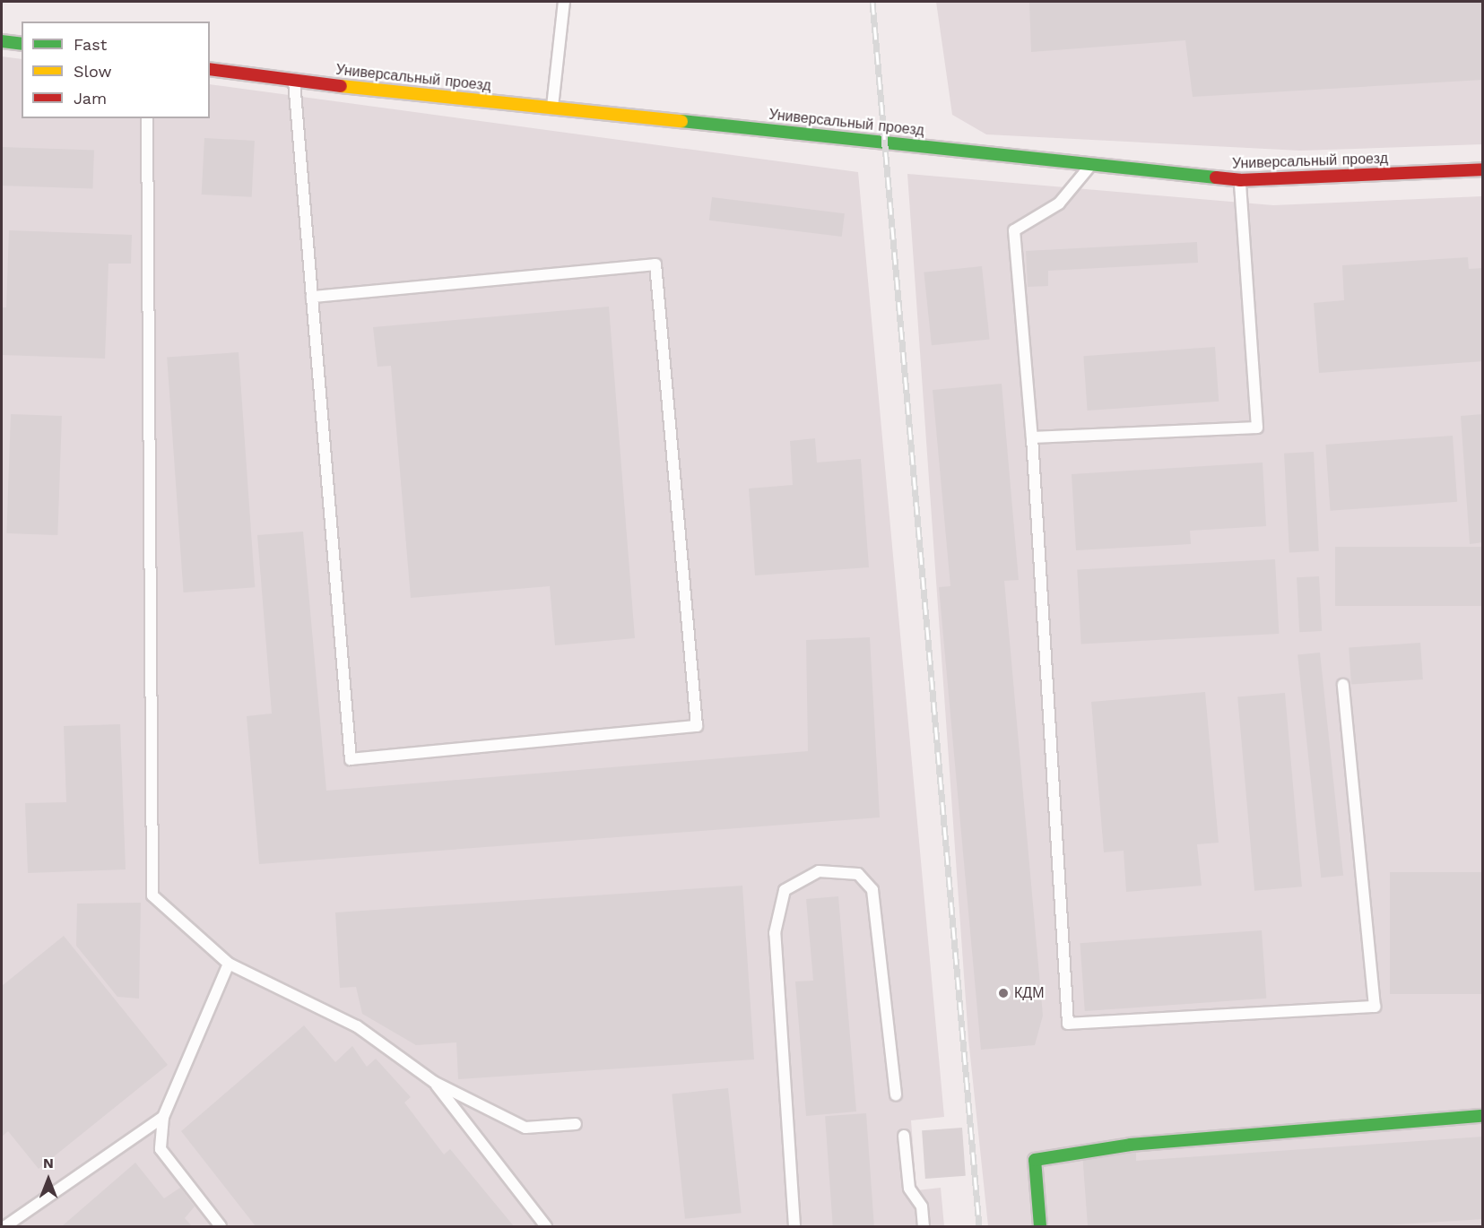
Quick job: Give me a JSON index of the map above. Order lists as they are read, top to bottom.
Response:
{
  "streets": {
    "street": ["Универсальный проезд"]
  },
  "places": ["КДМ"],
  "legend": ["Fast", "Slow", "Jam"],
  "north": "top"
}
